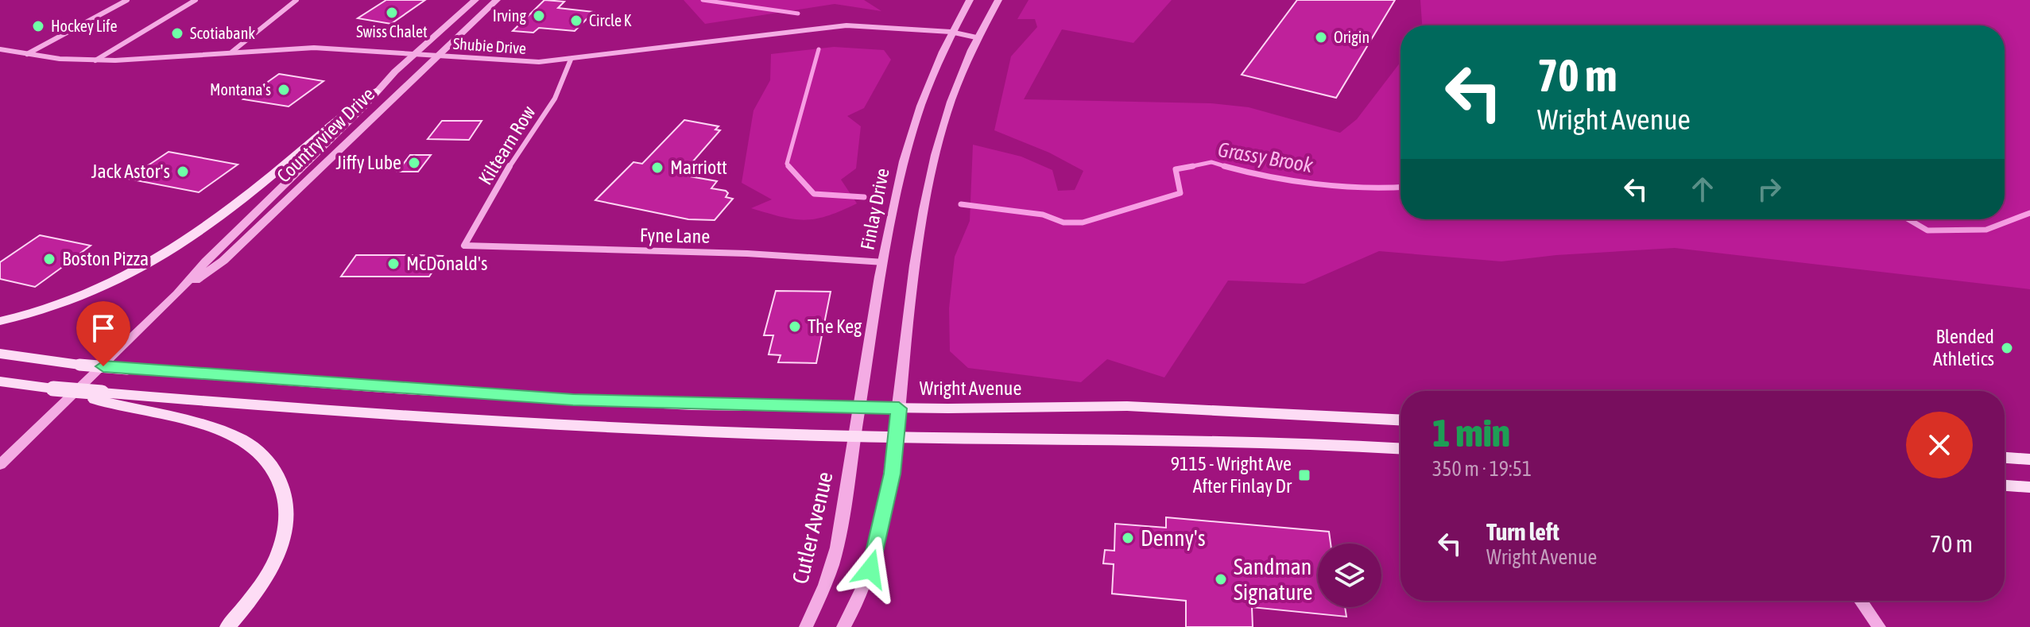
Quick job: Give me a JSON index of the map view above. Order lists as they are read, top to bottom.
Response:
{
  "streets": {
    "main road": ["Wright Avenue"],
    "street": [
      "Shubie Drive",
      "Countryview Drive",
      "Kiltearn Row",
      "Finlay Drive",
      "Fyne Lane",
      "Cutler Avenue"
    ]
  },
  "crossings": [
    ["Shubie Drive", "Countryview Drive"],
    ["Shubie Drive", "Kiltearn Row"],
    ["Shubie Drive", "Finlay Drive"],
    ["Kiltearn Row", "Fyne Lane"],
    ["Finlay Drive", "Fyne Lane"],
    ["Finlay Drive", "Wright Avenue"],
    ["Finlay Drive", "Cutler Avenue"]
  ],
  "water": ["Grassy Brook"],
  "places": {
    "other": [
      "Swiss Chalet",
      "Irving",
      "Circle K",
      "Hockey Life",
      "Scotiabank",
      "Origin",
      "Montana's",
      "Jiffy Lube",
      "Marriott",
      "Jack Astor's",
      "Boston Pizza",
      "McDonald's",
      "The Keg",
      "Blended Athletics",
      "Denny's",
      "Sandman Signature"
    ],
    "transit": ["9115 - Wright Ave After Finlay Dr"]
  },
  "page": {
    "turn": ["70 m", "Wright Avenue"],
    "heading": ["1 min", "350 m · 19:51"],
    "list": [
      {
        "name": "Turn left",
        "note": "Wright Avenue",
        "value": "70 m"
      }
    ]
  }
}
